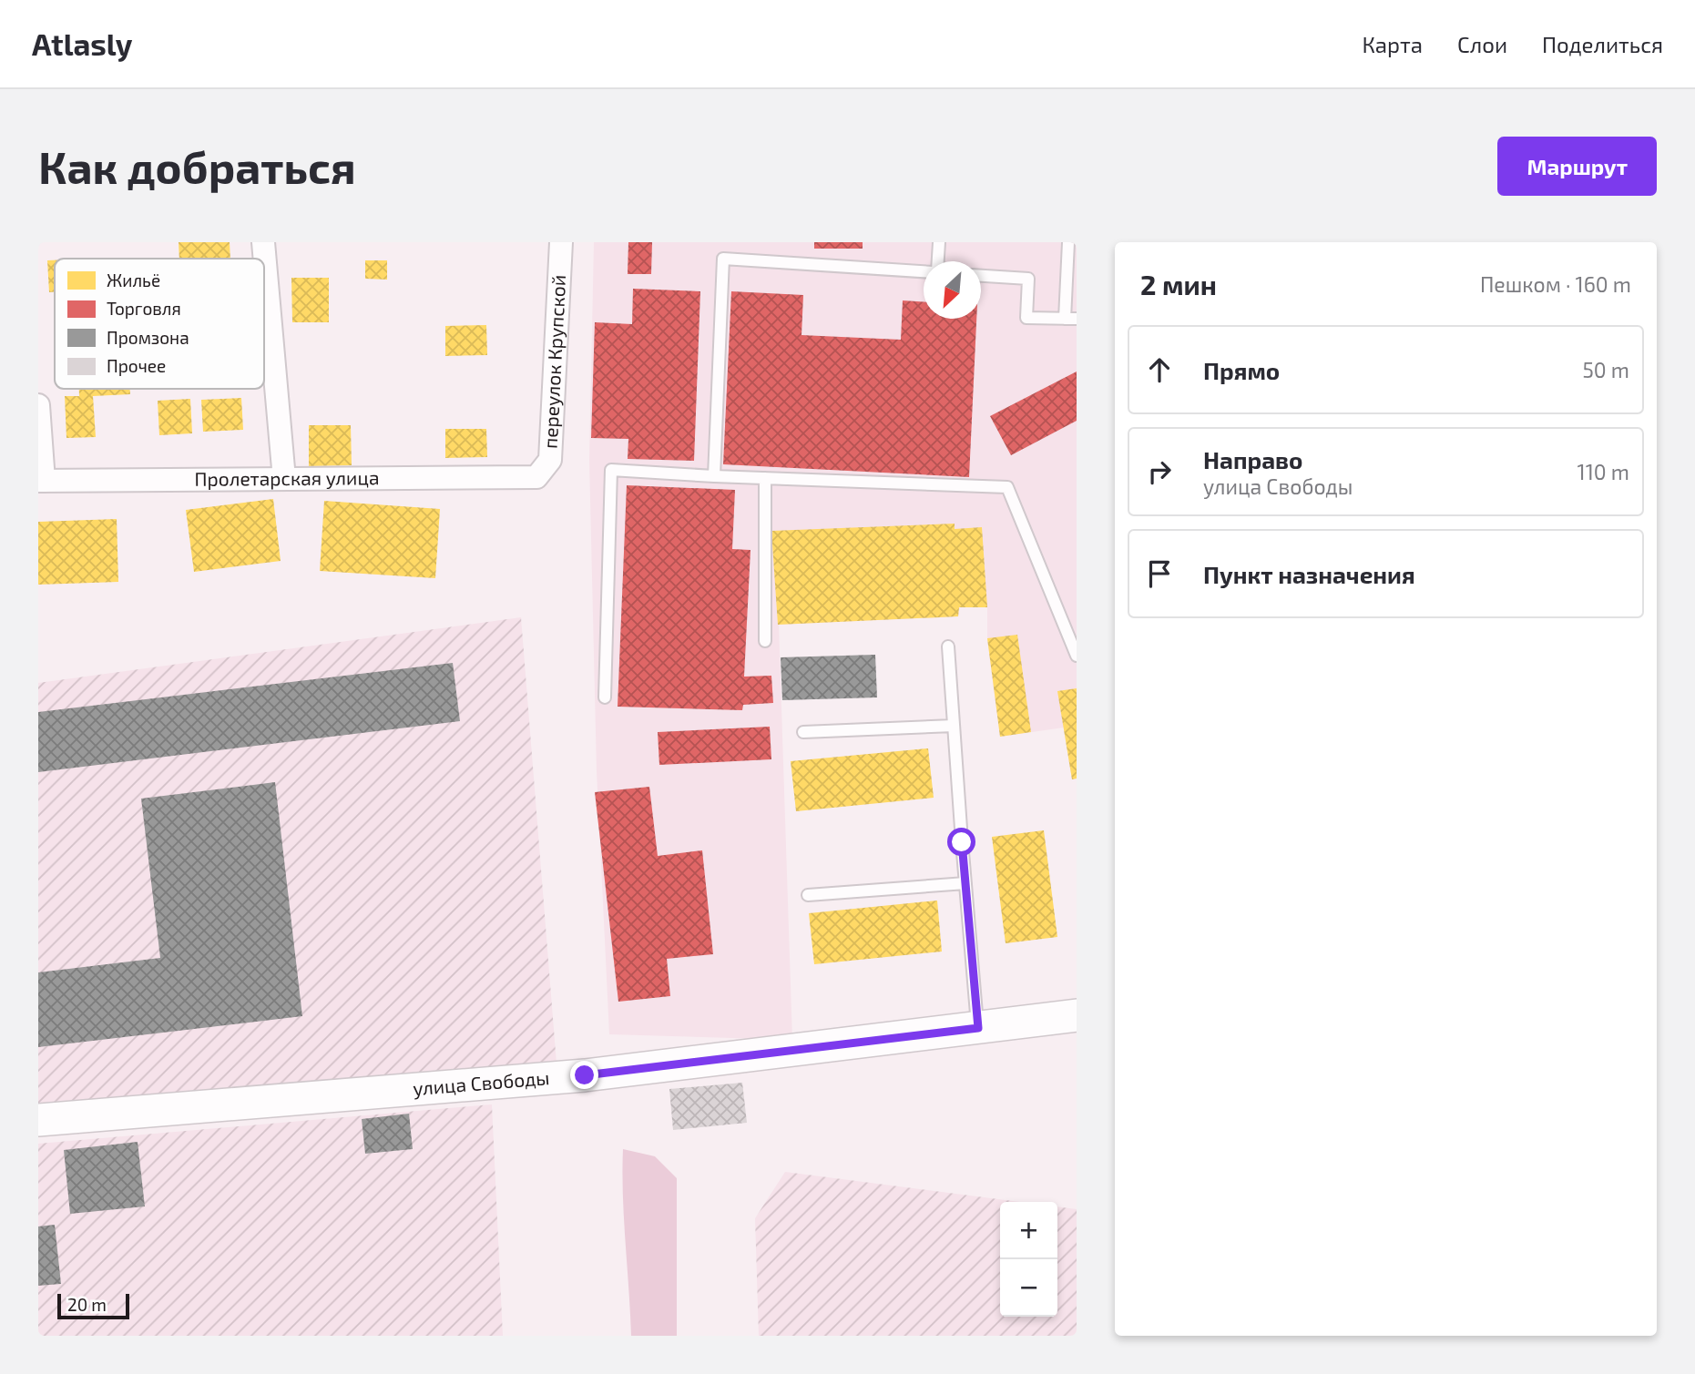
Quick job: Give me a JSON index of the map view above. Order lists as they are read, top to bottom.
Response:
{
  "streets": {
    "main road": ["улица Свободы"],
    "street": ["переулок Крупской", "Пролетарская улица"]
  },
  "crossings": [
    ["переулок Крупской", "Пролетарская улица"]
  ],
  "legend": [
    "Жильё",
    "Торговля",
    "Промзона",
    "Прочее"
  ],
  "scale_bar": "20 m",
  "north": "bottom left",
  "page": {
    "header": "Atlasly",
    "nav": ["Карта", "Слои", "Поделиться"],
    "buttons": "Маршрут",
    "title": "Как добраться",
    "heading": ["2 мин", "Пешком · 160 m"],
    "list": [
      ["Прямо", "50 m"],
      ["Направо", "улица Свободы", "110 m"],
      "Пункт назначения"
    ],
    "map_buttons": ["+", "−"],
    "scale": "20 m"
  }
}
